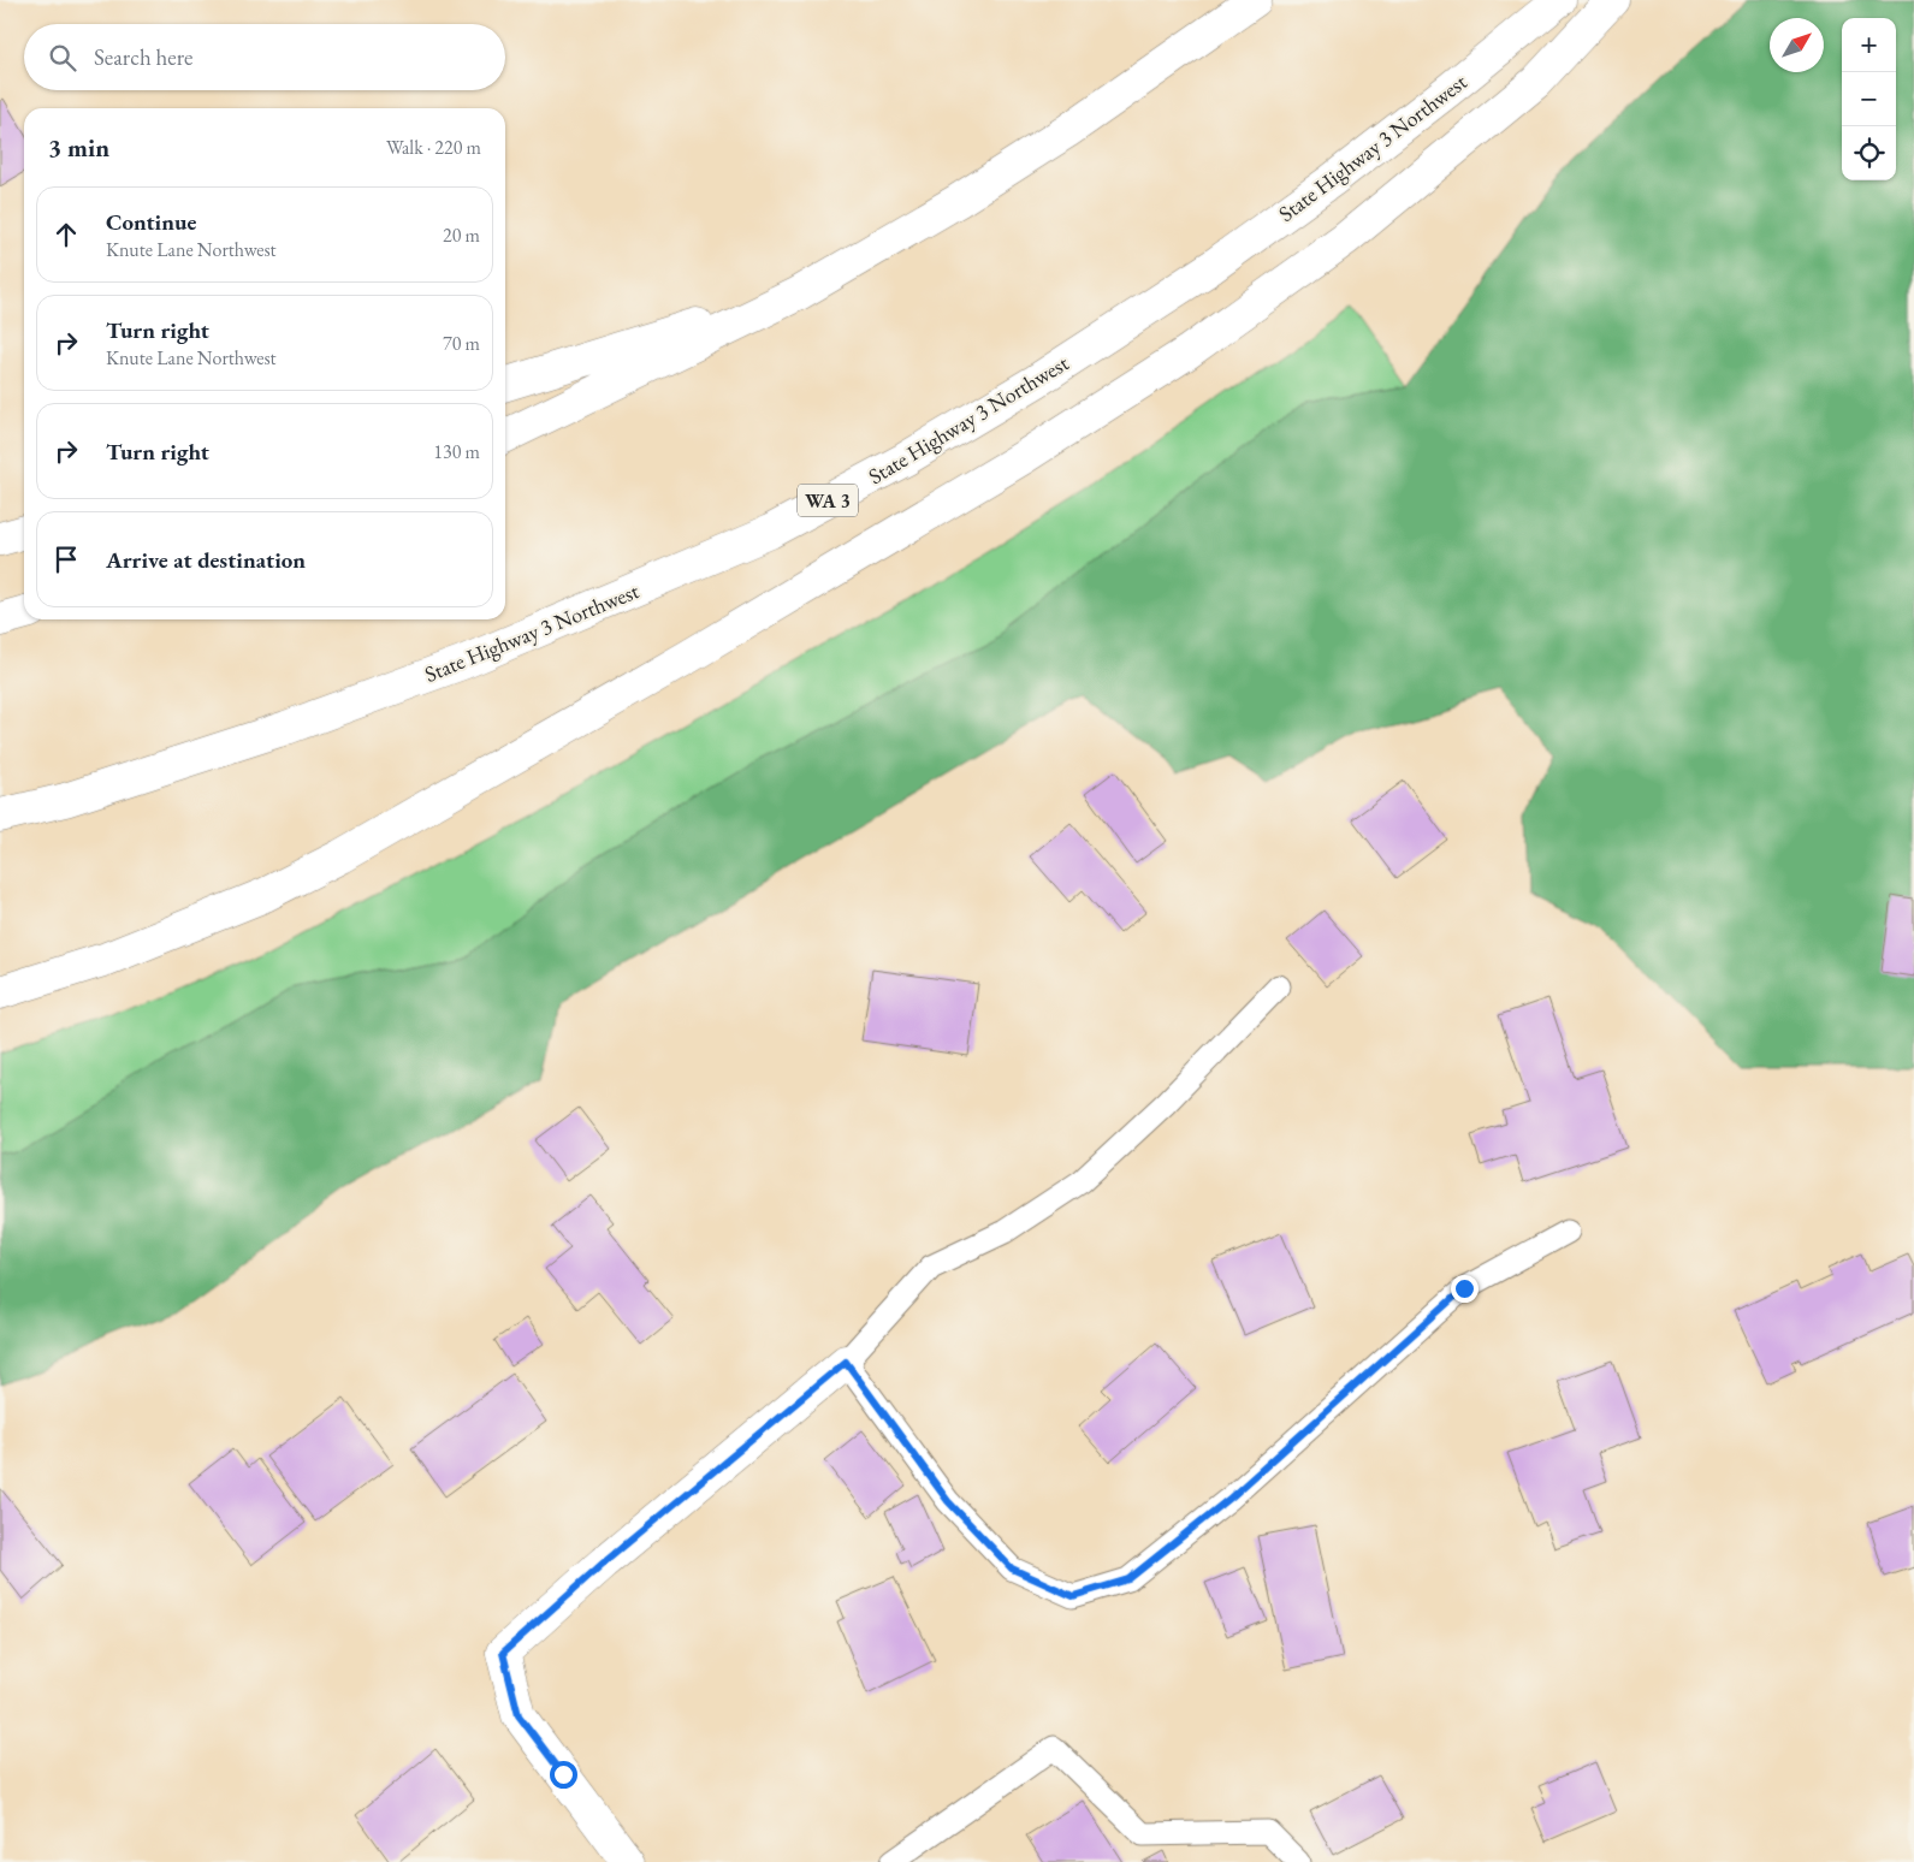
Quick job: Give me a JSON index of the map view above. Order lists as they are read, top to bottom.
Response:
{
  "streets": {
    "main road": ["State Highway 3 Northwest", "WA 3"]
  },
  "north": "top right",
  "page": {
    "map_buttons": ["+", "−"],
    "search": "Search here",
    "heading": ["3 min", "Walk · 220 m"],
    "list": [
      ["Continue", "Knute Lane Northwest", "20 m"],
      ["Turn right", "Knute Lane Northwest", "70 m"],
      ["Turn right", "130 m"],
      "Arrive at destination"
    ]
  }
}
